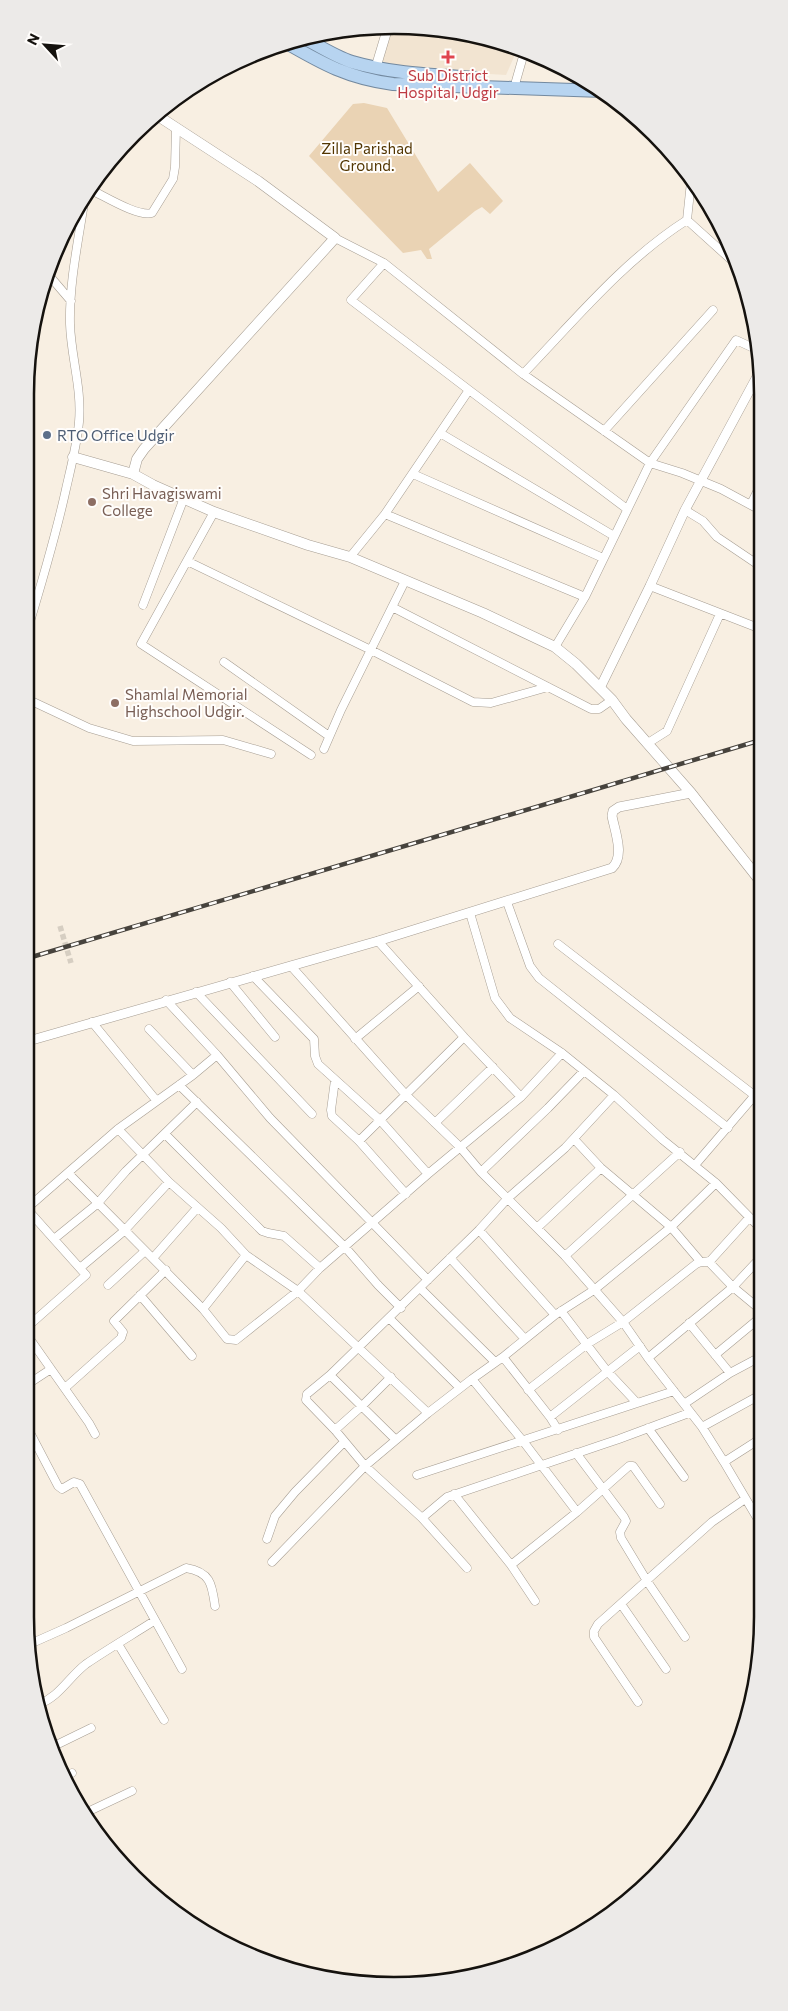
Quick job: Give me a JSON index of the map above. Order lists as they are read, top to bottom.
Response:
{
  "parks": ["Zilla Parishad Ground."],
  "places": {
    "health": ["Sub District Hospital, Udgir"],
    "other": ["RTO Office Udgir", "Shri Havagiswami College", "Shamlal Memorial Highschool Udgir."]
  },
  "north": "top left"
}
